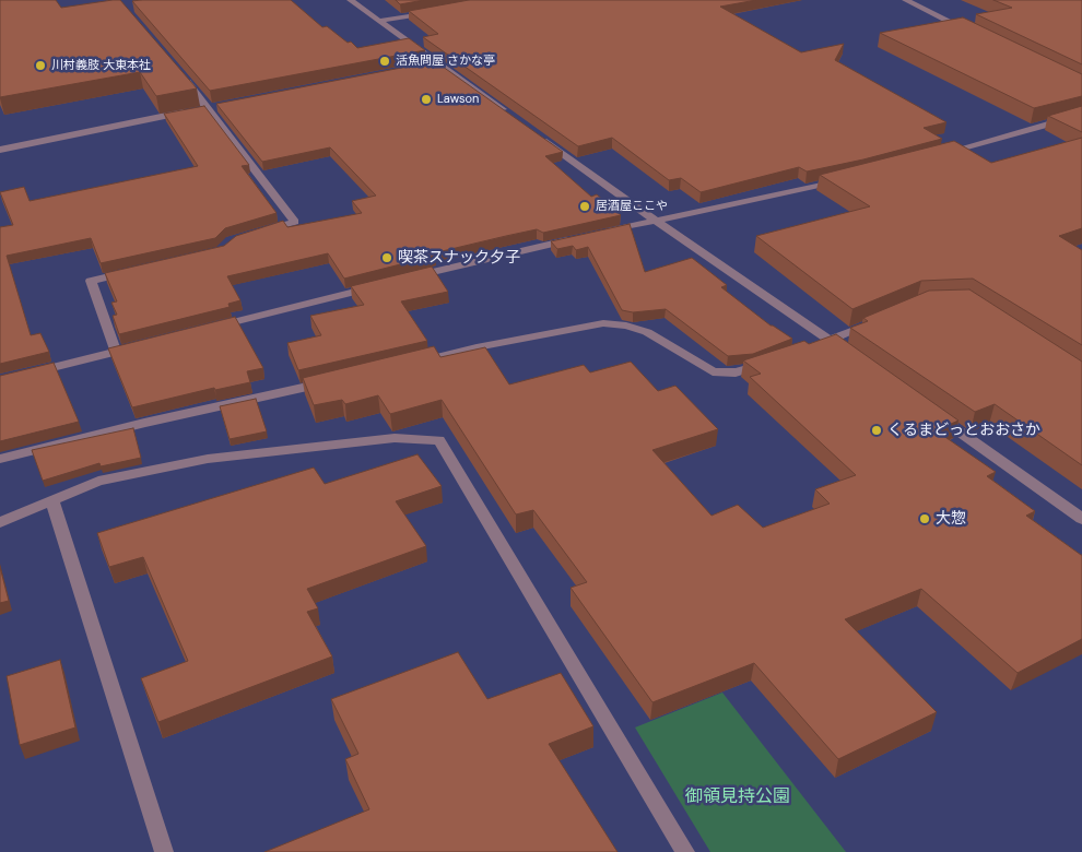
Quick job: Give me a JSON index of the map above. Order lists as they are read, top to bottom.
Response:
{
  "parks": ["御領見持公園"],
  "places": [
    "活魚問屋 さかな亭",
    "川村義肢 大東本社",
    "Lawson",
    "居酒屋ここや",
    "喫茶スナック夕子",
    "くるまどっとおおさか",
    "大惣"
  ]
}
